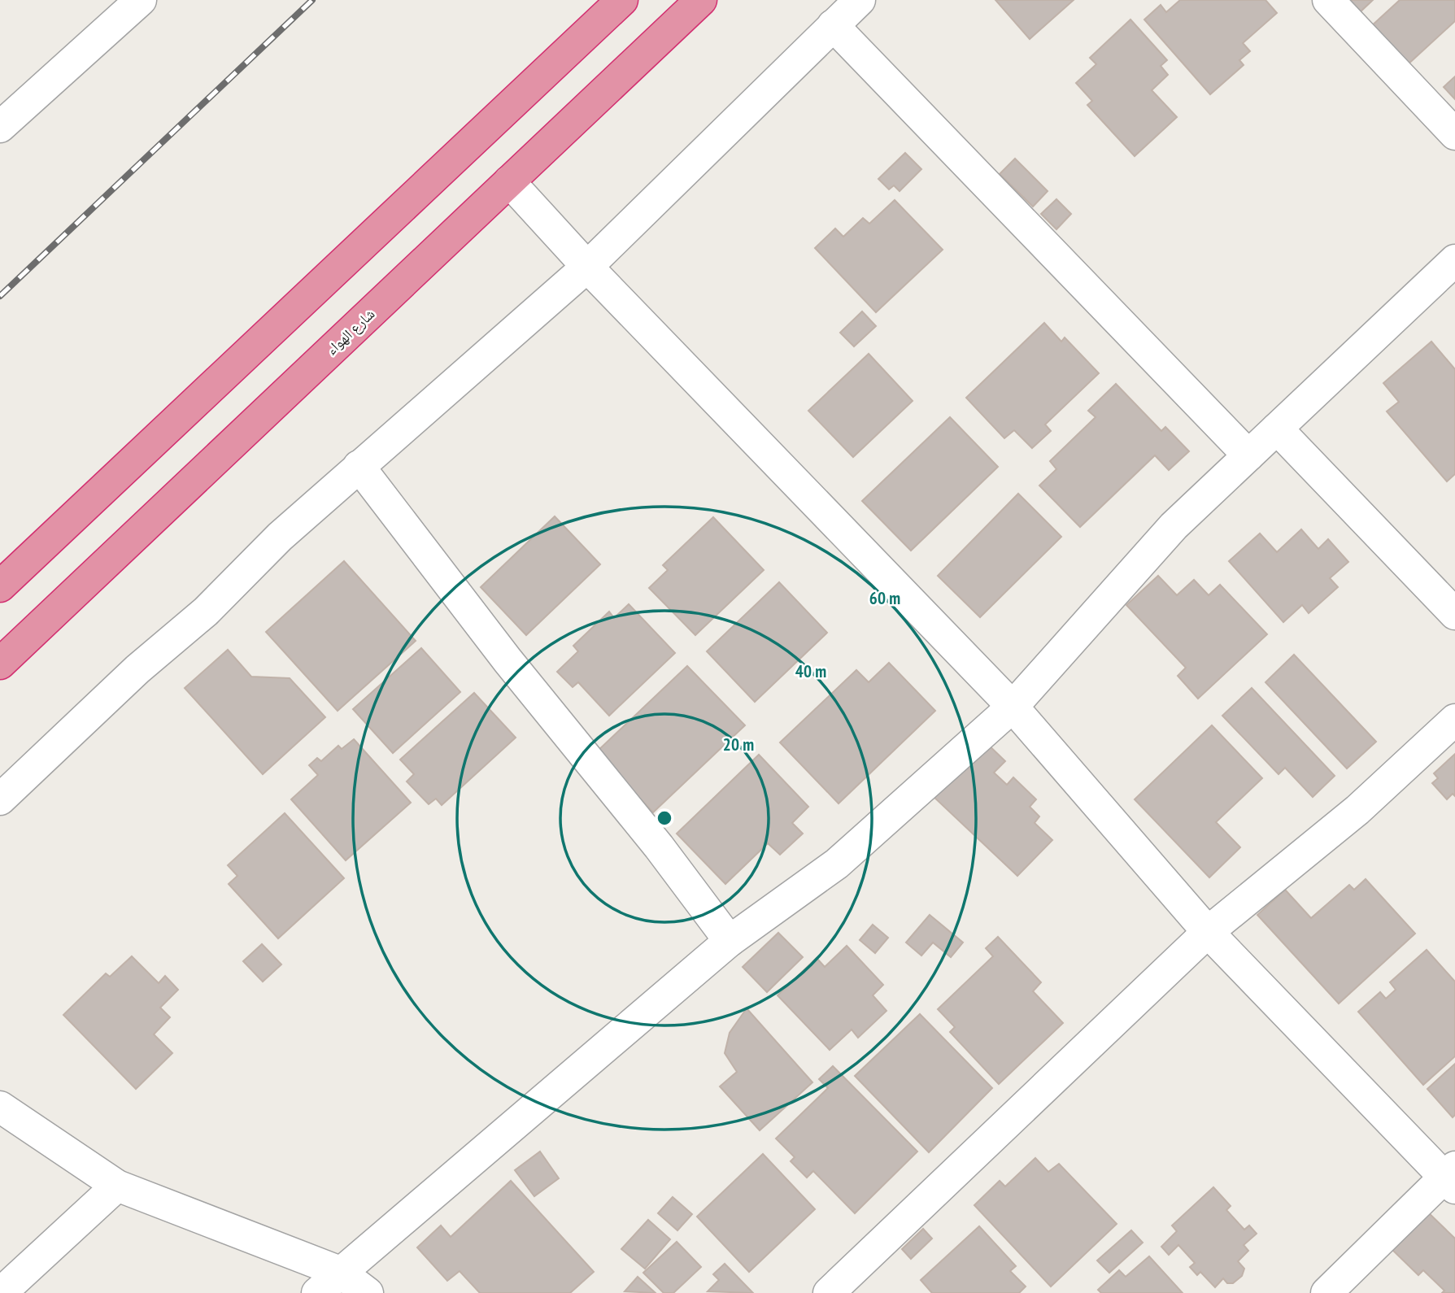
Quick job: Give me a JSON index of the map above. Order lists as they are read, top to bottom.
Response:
{
  "streets": {
    "highway": ["شارع الهواء"]
  },
  "rings": ["60 m", "40 m", "20 m"]
}
